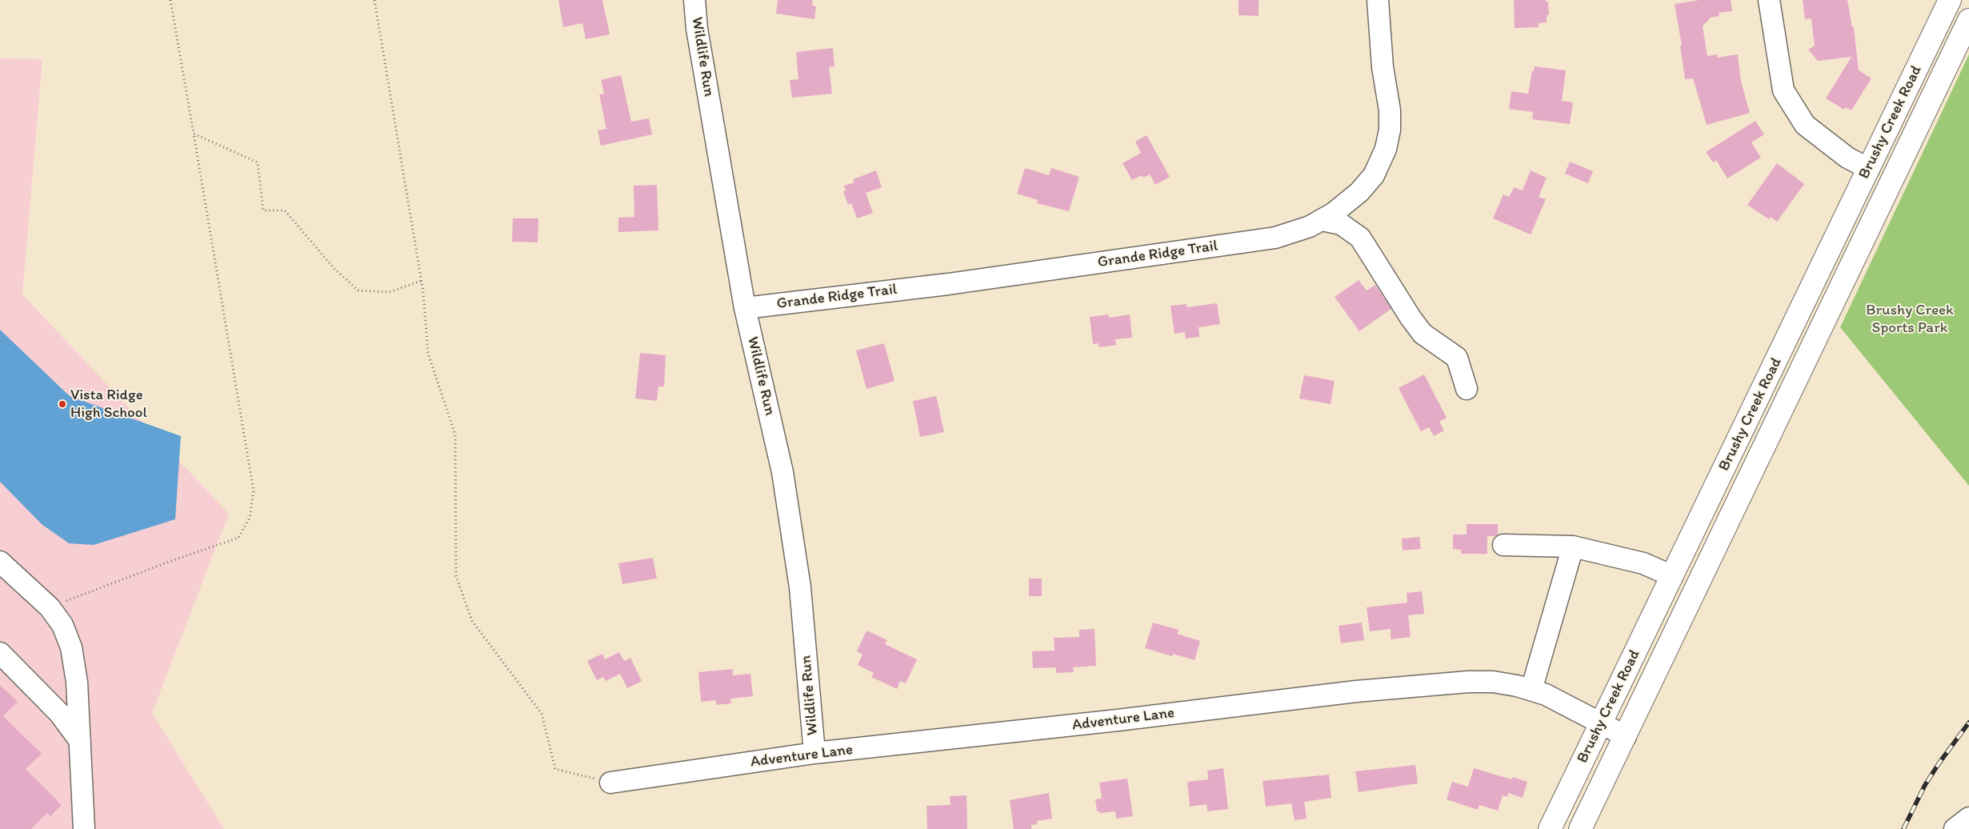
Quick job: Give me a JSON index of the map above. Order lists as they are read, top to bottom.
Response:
{
  "streets": {
    "main road": ["Brushy Creek Road"],
    "street": ["Wildlife Run", "Grande Ridge Trail", "Adventure Lane"]
  },
  "crossings": [
    ["Wildlife Run", "Grande Ridge Trail"],
    ["Wildlife Run", "Adventure Lane"],
    ["Brushy Creek Road", "Adventure Lane"]
  ],
  "parks": ["Brushy Creek Sports Park"],
  "places": ["Vista Ridge High School"]
}
